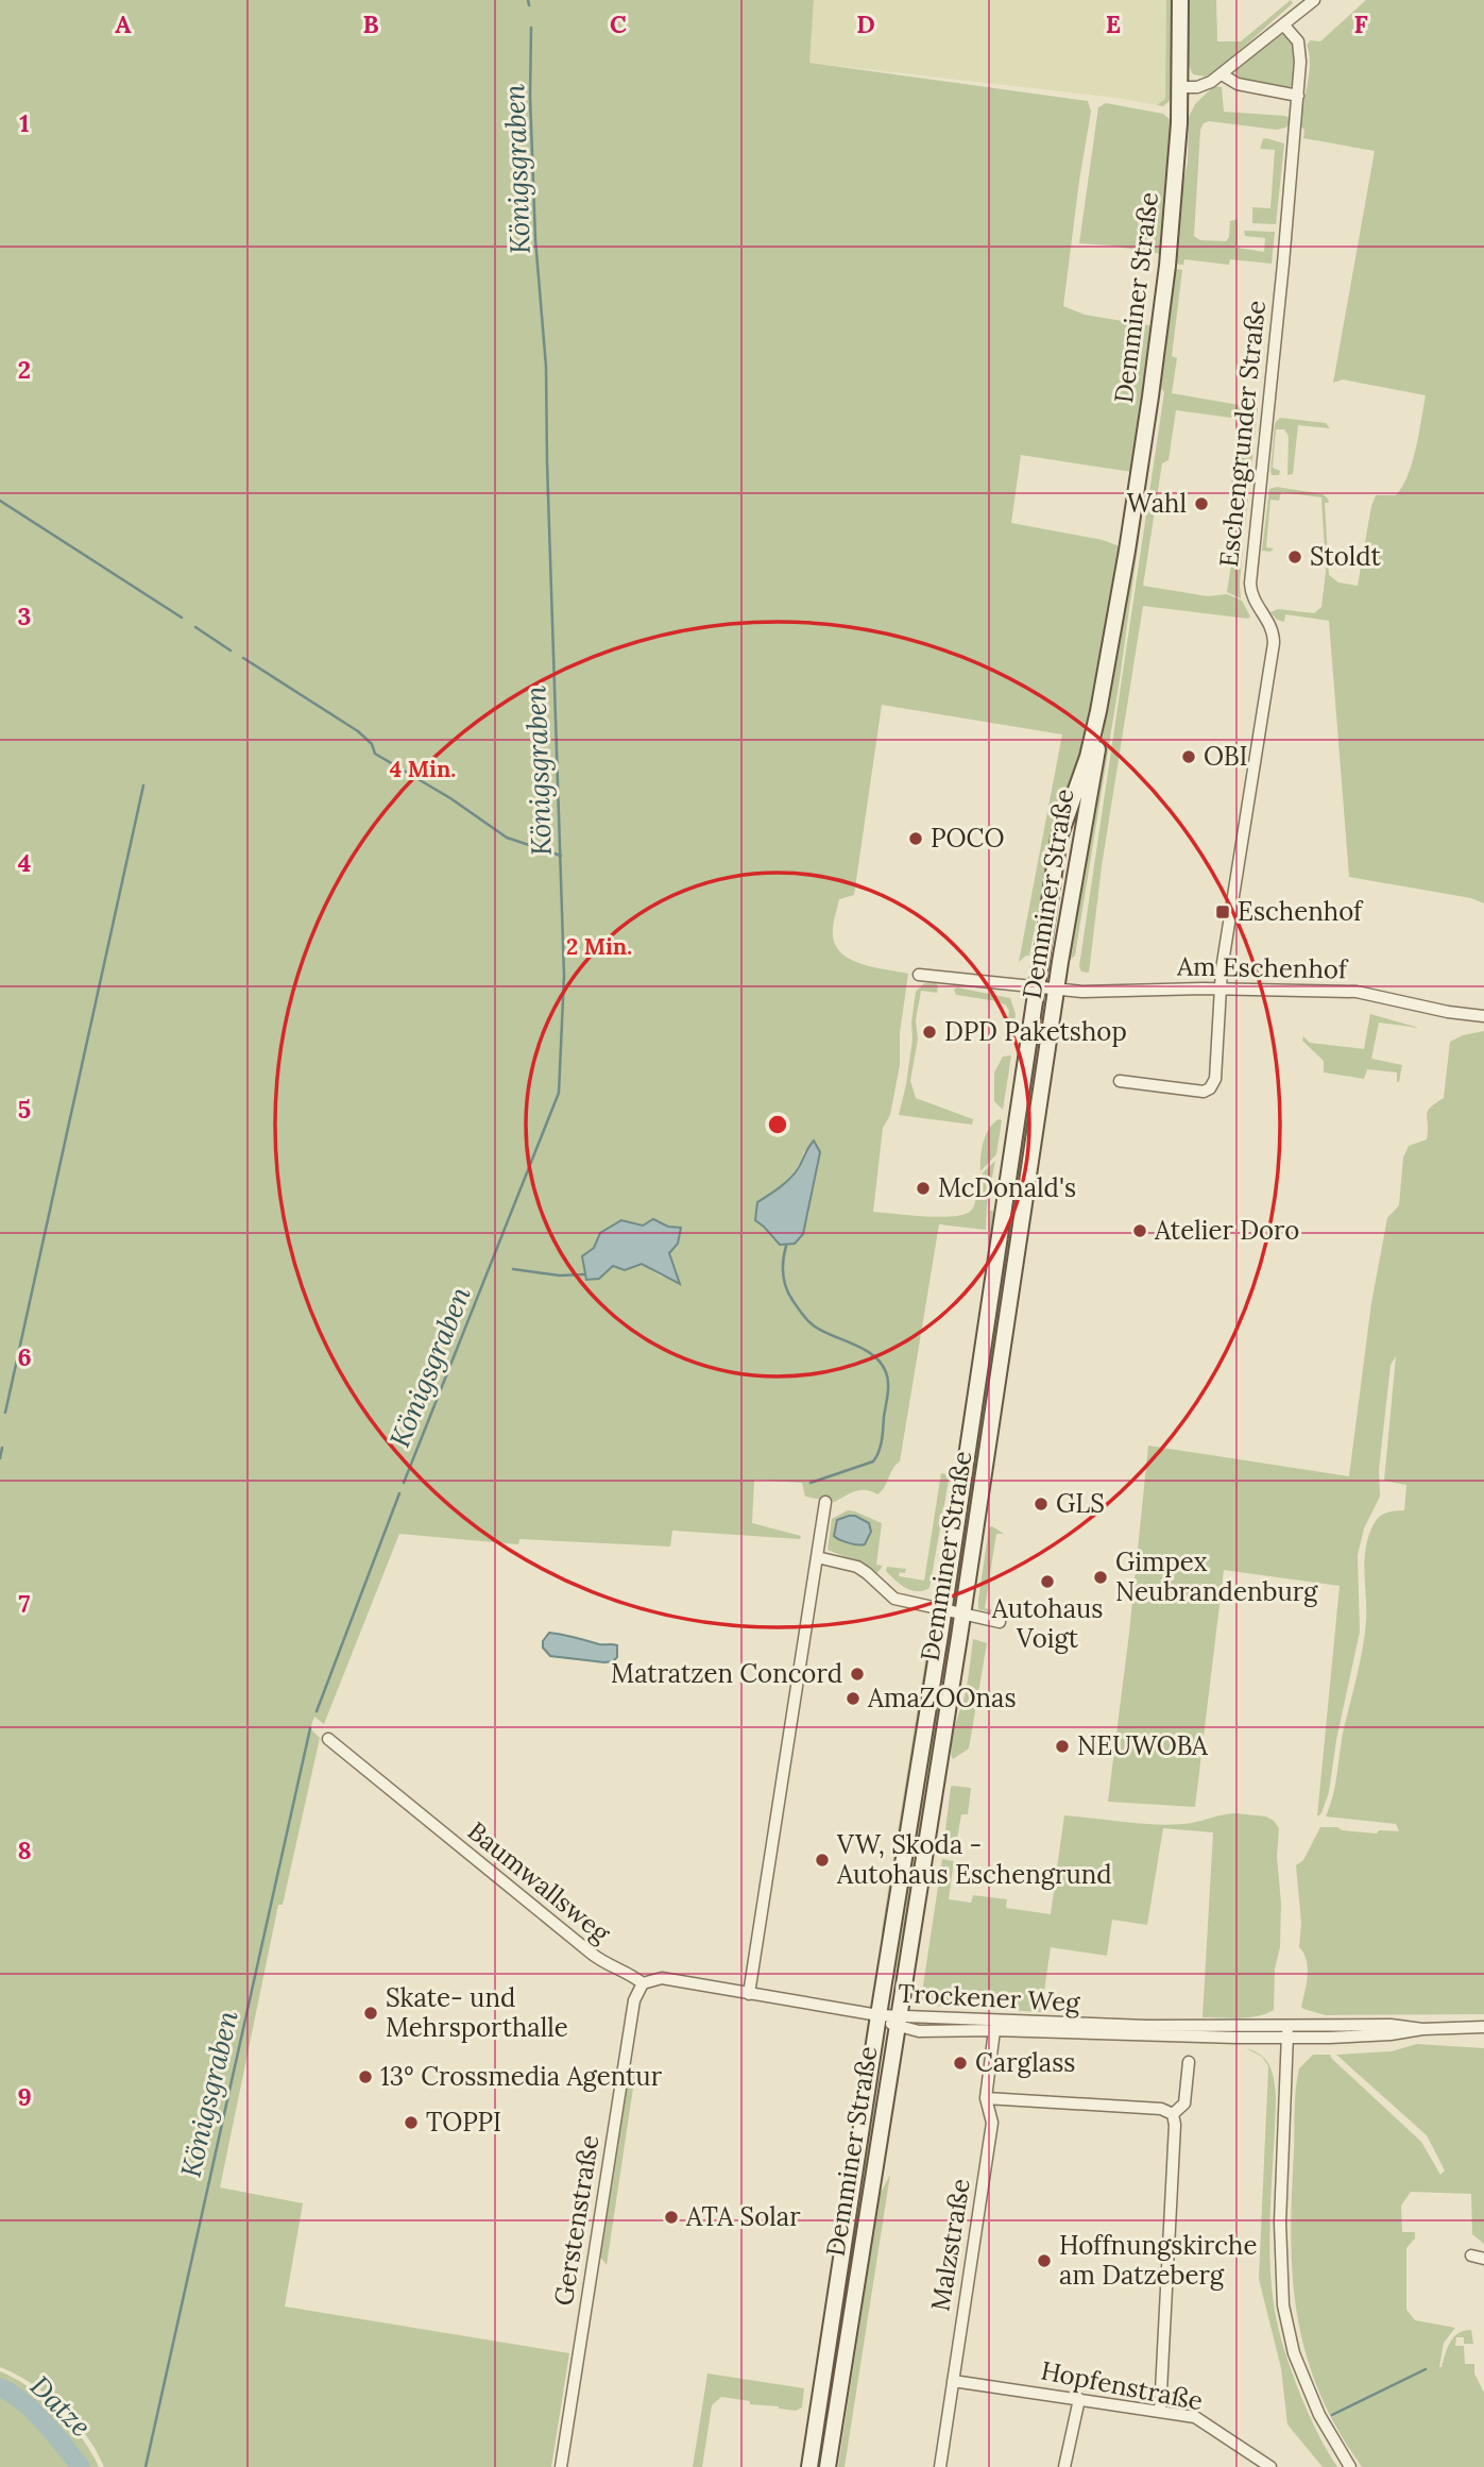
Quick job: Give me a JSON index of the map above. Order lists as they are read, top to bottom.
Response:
{
  "streets": {
    "main road": ["Demminer Straße"],
    "street": [
      "Eschengrunder Straße",
      "Am Eschenhof",
      "Baumwallsweg",
      "Trockener Weg",
      "Gerstenstraße",
      "Malzstraße",
      "Hopfenstraße"
    ]
  },
  "crossings": [
    ["Demminer Straße", "Am Eschenhof"],
    ["Demminer Straße", "Trockener Weg"],
    ["Eschengrunder Straße", "Am Eschenhof"],
    ["Baumwallsweg", "Gerstenstraße"],
    ["Trockener Weg", "Malzstraße"],
    ["Malzstraße", "Hopfenstraße"]
  ],
  "water": ["Königsgraben", "Datze"],
  "places": {
    "other": [
      "Wahl",
      "Stoldt",
      "OBI",
      "POCO",
      "DPD Paketshop",
      "McDonald's",
      "Atelier Doro",
      "GLS",
      "Gimpex Neubrandenburg",
      "Autohaus Voigt",
      "Matratzen Concord",
      "AmaZOOnas",
      "NEUWOBA",
      "VW, Skoda - Autohaus Eschengrund",
      "Skate- und Mehrsporthalle",
      "Carglass",
      "13° Crossmedia Agentur",
      "TOPPI",
      "ATA Solar",
      "Hoffnungskirche am Datzeberg"
    ],
    "transit": ["Eschenhof"]
  },
  "grid": {
    "columns": [
      "A",
      "B",
      "C",
      "D",
      "E",
      "F"
    ],
    "rows": [
      "1",
      "2",
      "3",
      "4",
      "5",
      "6",
      "7",
      "8",
      "9"
    ]
  },
  "rings": ["4 Min.", "2 Min."]
}
